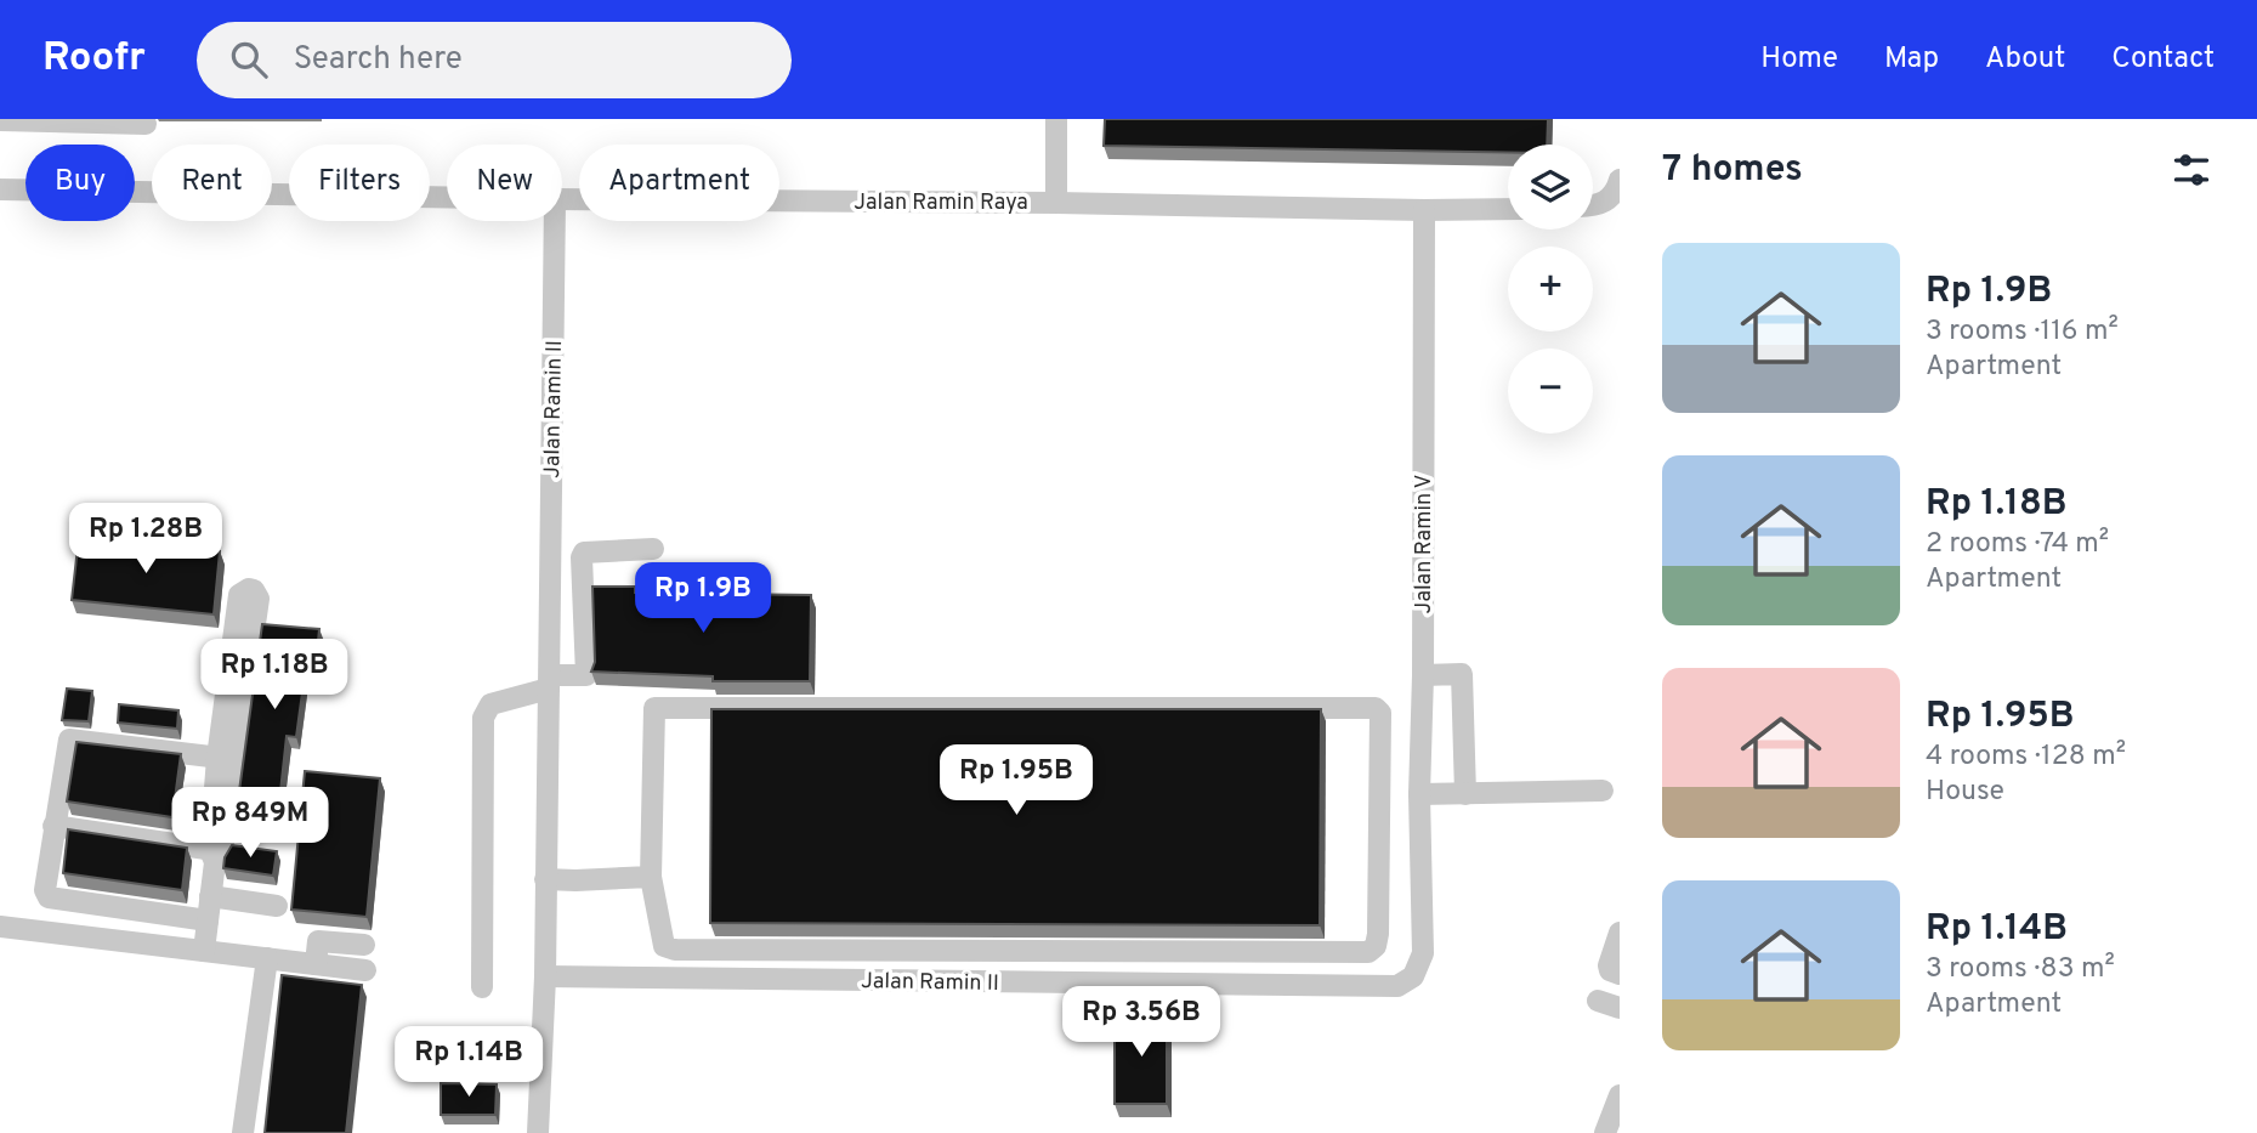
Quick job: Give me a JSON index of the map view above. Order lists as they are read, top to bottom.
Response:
{
  "streets": {
    "lane": ["Jalan Ramin Raya", "Jalan Ramin II", "Jalan Ramin V"]
  },
  "crossings": [
    ["Jalan Ramin Raya", "Jalan Ramin V"],
    ["Jalan Ramin II", "Jalan Ramin V"]
  ],
  "page": {
    "header": "Roofr",
    "search": "Search here",
    "nav": [
      "Home",
      "Map",
      "About",
      "Contact"
    ],
    "heading": "7 homes",
    "map_buttons": ["+", "−"],
    "chip": [
      "Buy",
      "Rent",
      "Filters",
      "New",
      "Apartment"
    ],
    "list": [
      {
        "name": "Rp 1.9B",
        "note": "3 rooms · 116 m² · Apartment"
      },
      {
        "name": "Rp 1.18B",
        "note": "2 rooms · 74 m² · Apartment"
      },
      {
        "name": "Rp 1.95B",
        "note": "4 rooms · 128 m² · House"
      },
      {
        "name": "Rp 1.14B",
        "note": "3 rooms · 83 m² · Apartment"
      }
    ],
    "price": [
      "Rp 1.28B",
      "Rp 1.9B",
      "Rp 1.18B",
      "Rp 1.95B",
      "Rp 849M",
      "Rp 3.56B",
      "Rp 1.14B"
    ]
  }
}
